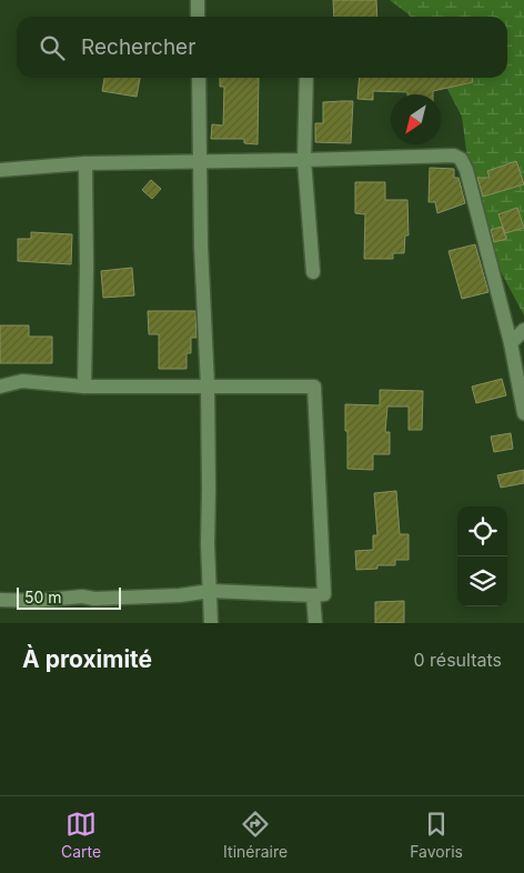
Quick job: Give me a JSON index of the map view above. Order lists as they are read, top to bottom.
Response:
{
  "scale_bar": "50 m",
  "north": "bottom left",
  "page": {
    "search": "Rechercher",
    "scale": "50 m",
    "heading": ["À proximité", "0 résultats"],
    "nav": ["Carte", "Itinéraire", "Favoris"]
  }
}
